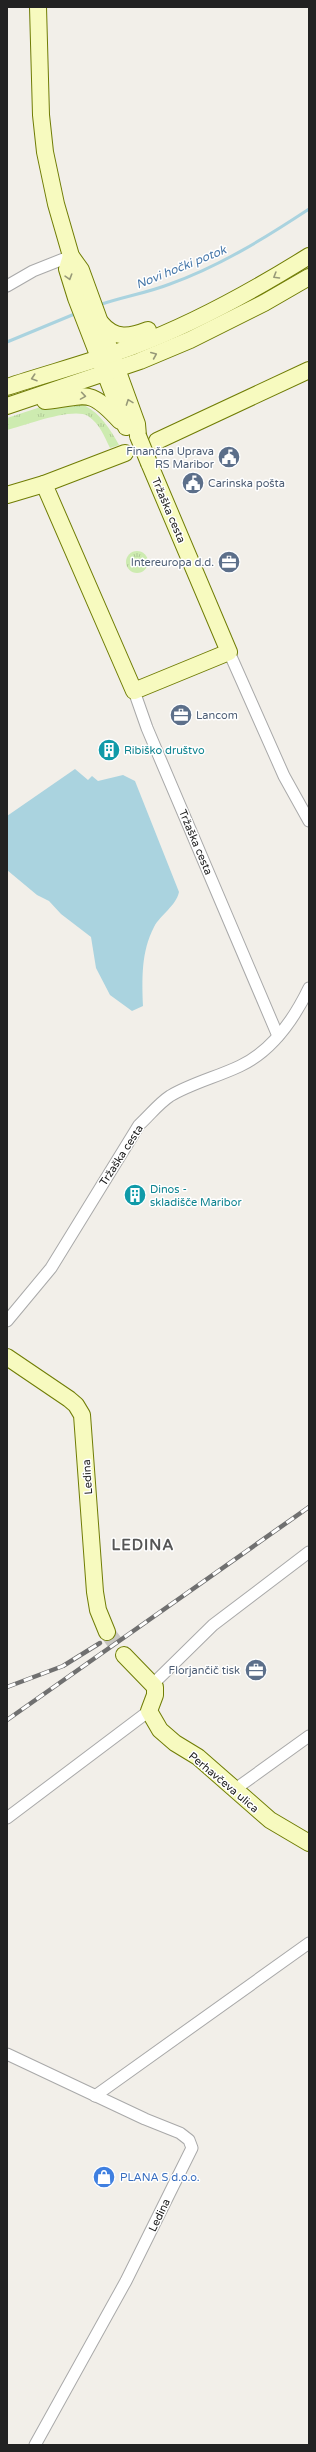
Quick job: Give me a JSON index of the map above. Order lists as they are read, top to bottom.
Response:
{
  "streets": {
    "street": ["Tržaška cesta", "Ledina", "Perhavčeva ulica"]
  },
  "districts": ["LEDINA"],
  "water": ["Novi hočki potok"],
  "places": {
    "public building": ["Finančna Uprava RS Maribor", "Carinska pošta"],
    "office": ["Intereuropa d.d.", "Lancom", "Florjančič tisk"],
    "building": ["Ribiško društvo", "Dinos - skladišče Maribor"],
    "shop": ["PLANA S d.o.o."]
  }
}
